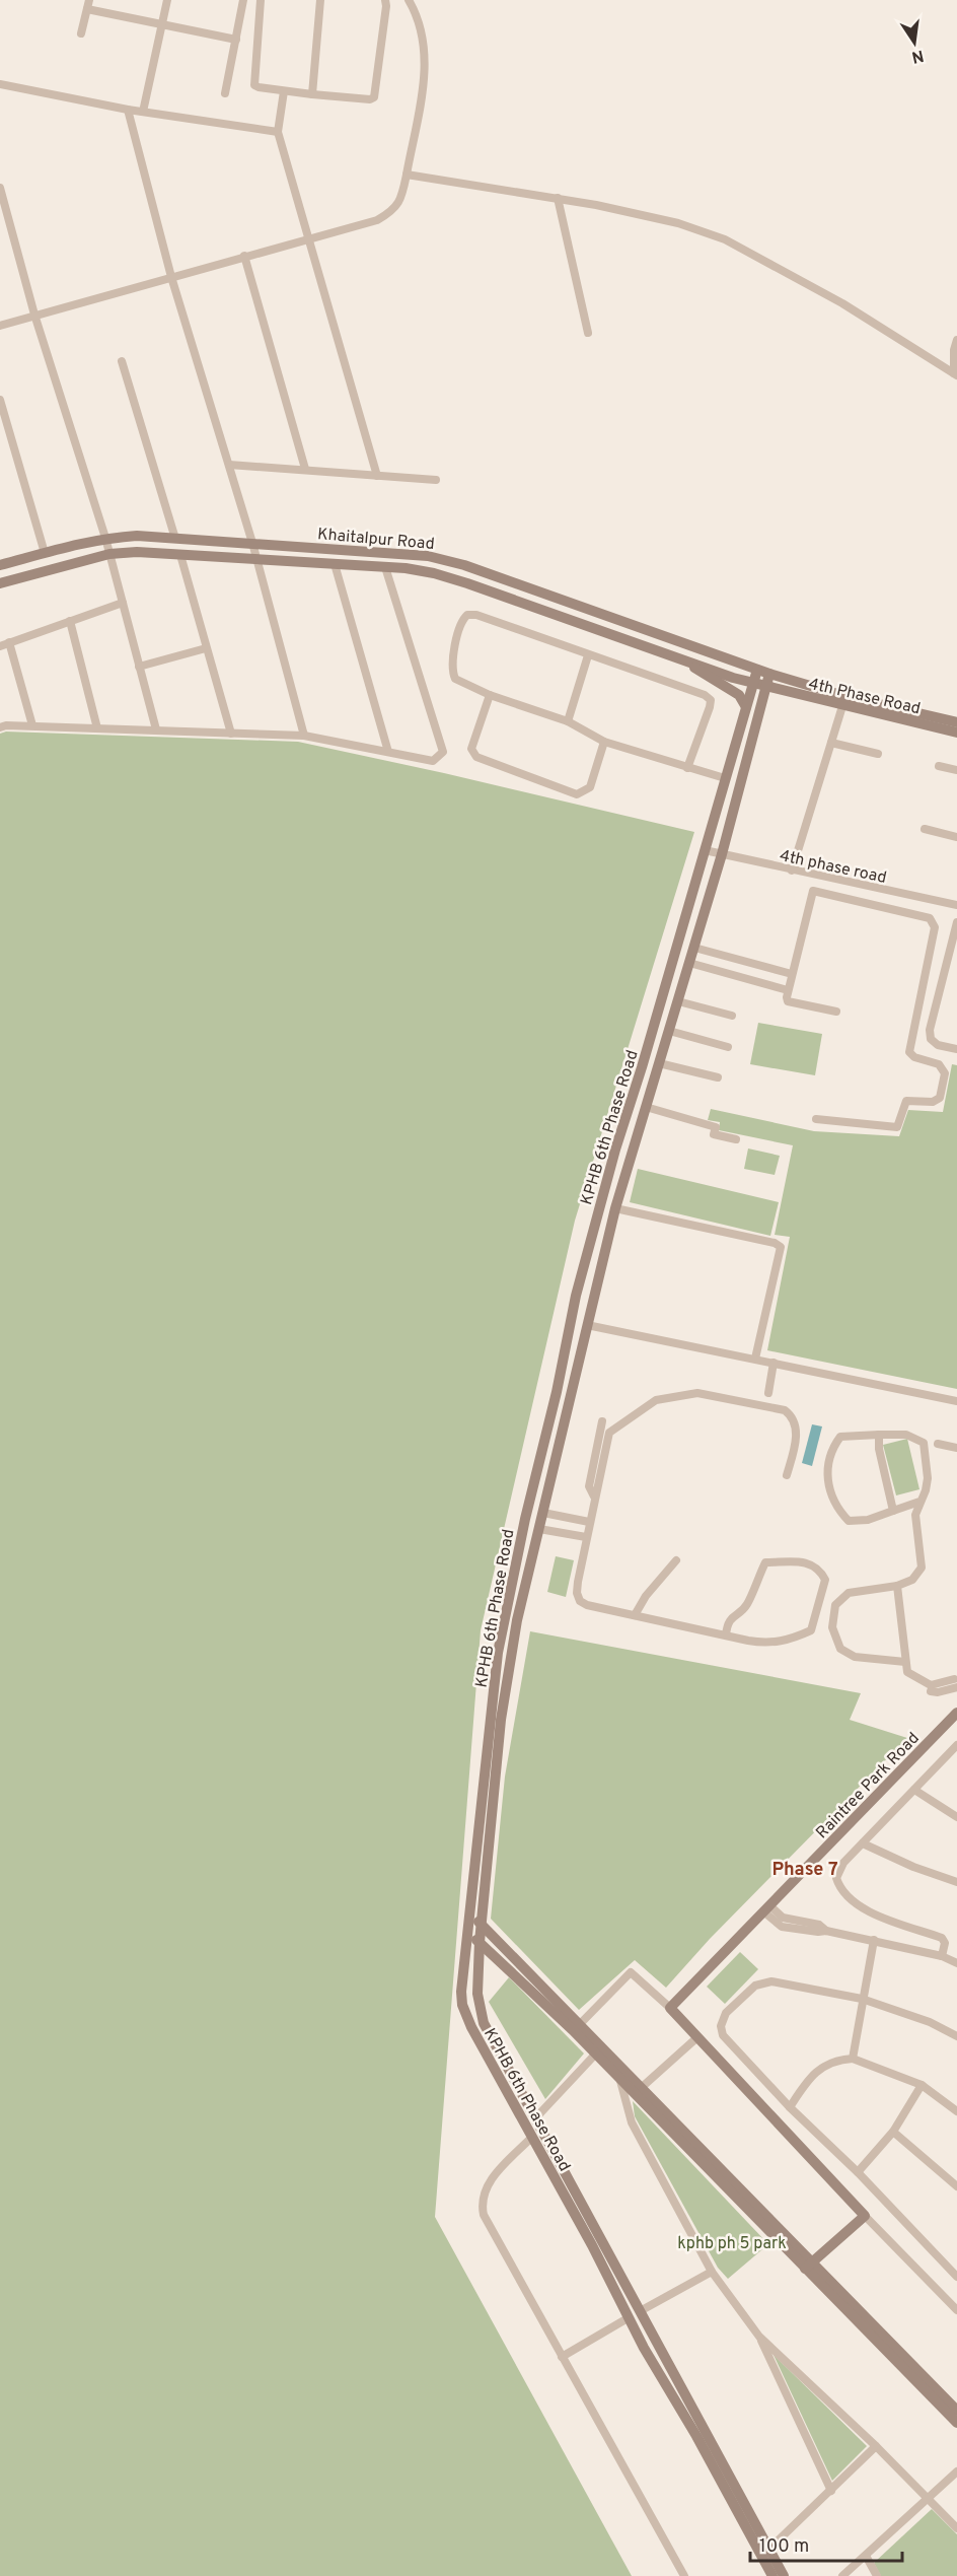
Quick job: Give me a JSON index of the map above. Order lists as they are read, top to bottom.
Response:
{
  "streets": {
    "street": [
      "Khaitalpur Road",
      "4th Phase Road",
      "4th phase road",
      "KPHB 6th Phase Road",
      "Raintree Park Road"
    ]
  },
  "crossings": [
    ["Khaitalpur Road", "4th Phase Road"],
    ["Khaitalpur Road", "KPHB 6th Phase Road"],
    ["4th Phase Road", "KPHB 6th Phase Road"],
    ["4th phase road", "KPHB 6th Phase Road"]
  ],
  "districts": ["Phase 7"],
  "parks": ["kphb ph 5 park"],
  "scale_bar": "100 m",
  "north": "bottom"
}
